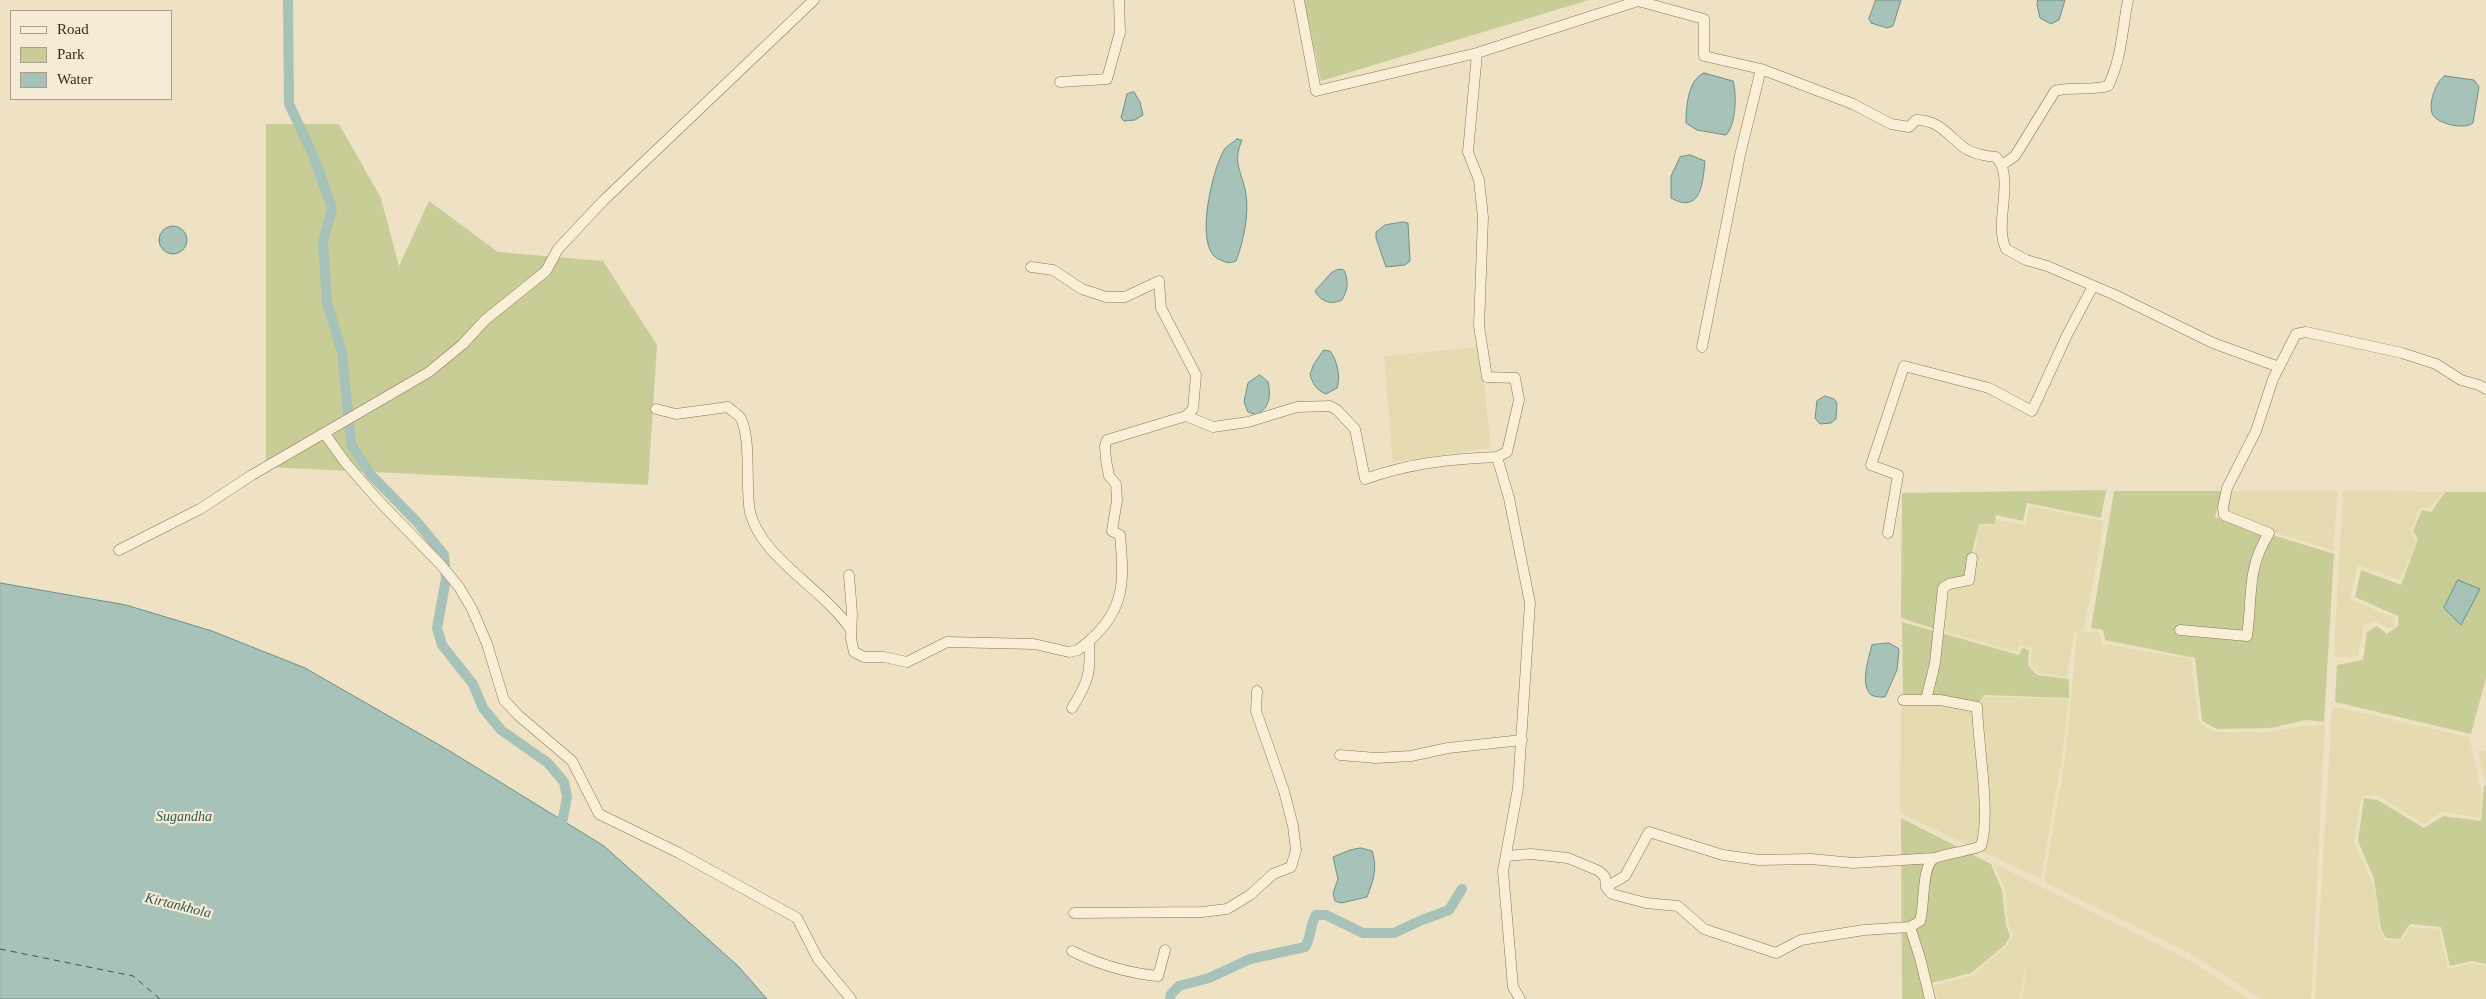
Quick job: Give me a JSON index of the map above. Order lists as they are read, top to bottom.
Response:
{
  "water": ["Sugandha", "Kirtankhola"],
  "legend": ["Road", "Park", "Water"]
}
